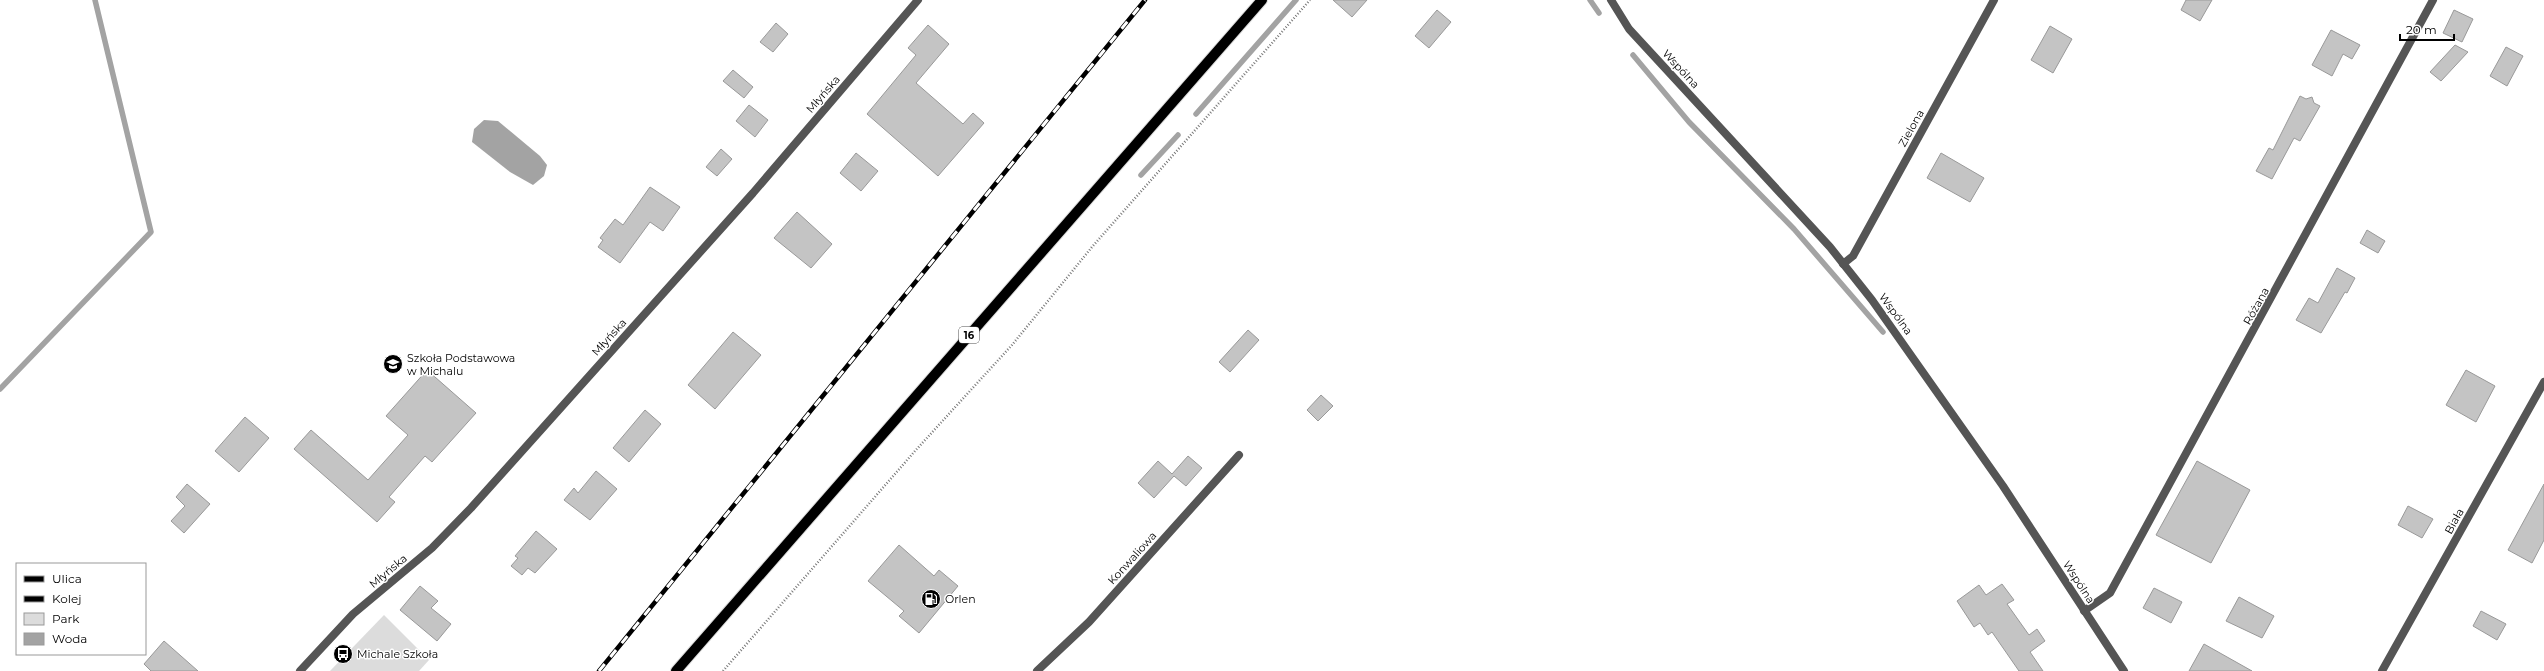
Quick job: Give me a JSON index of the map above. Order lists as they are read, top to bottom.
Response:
{
  "streets": {
    "main road": ["16"],
    "street": [
      "Wspólna",
      "Młyńska",
      "Zielona",
      "Różana",
      "Biała",
      "Konwaliowa"
    ]
  },
  "crossings": [
    ["Wspólna", "Zielona"],
    ["Wspólna", "Różana"]
  ],
  "places": {
    "school or university": ["Szkoła Podstawowa w Michalu"],
    "fuel station": ["Orlen"],
    "bus stop": ["Michale Szkoła"]
  },
  "legend": [
    "Ulica",
    "Kolej",
    "Park",
    "Woda"
  ],
  "scale_bar": "20 m"
}
